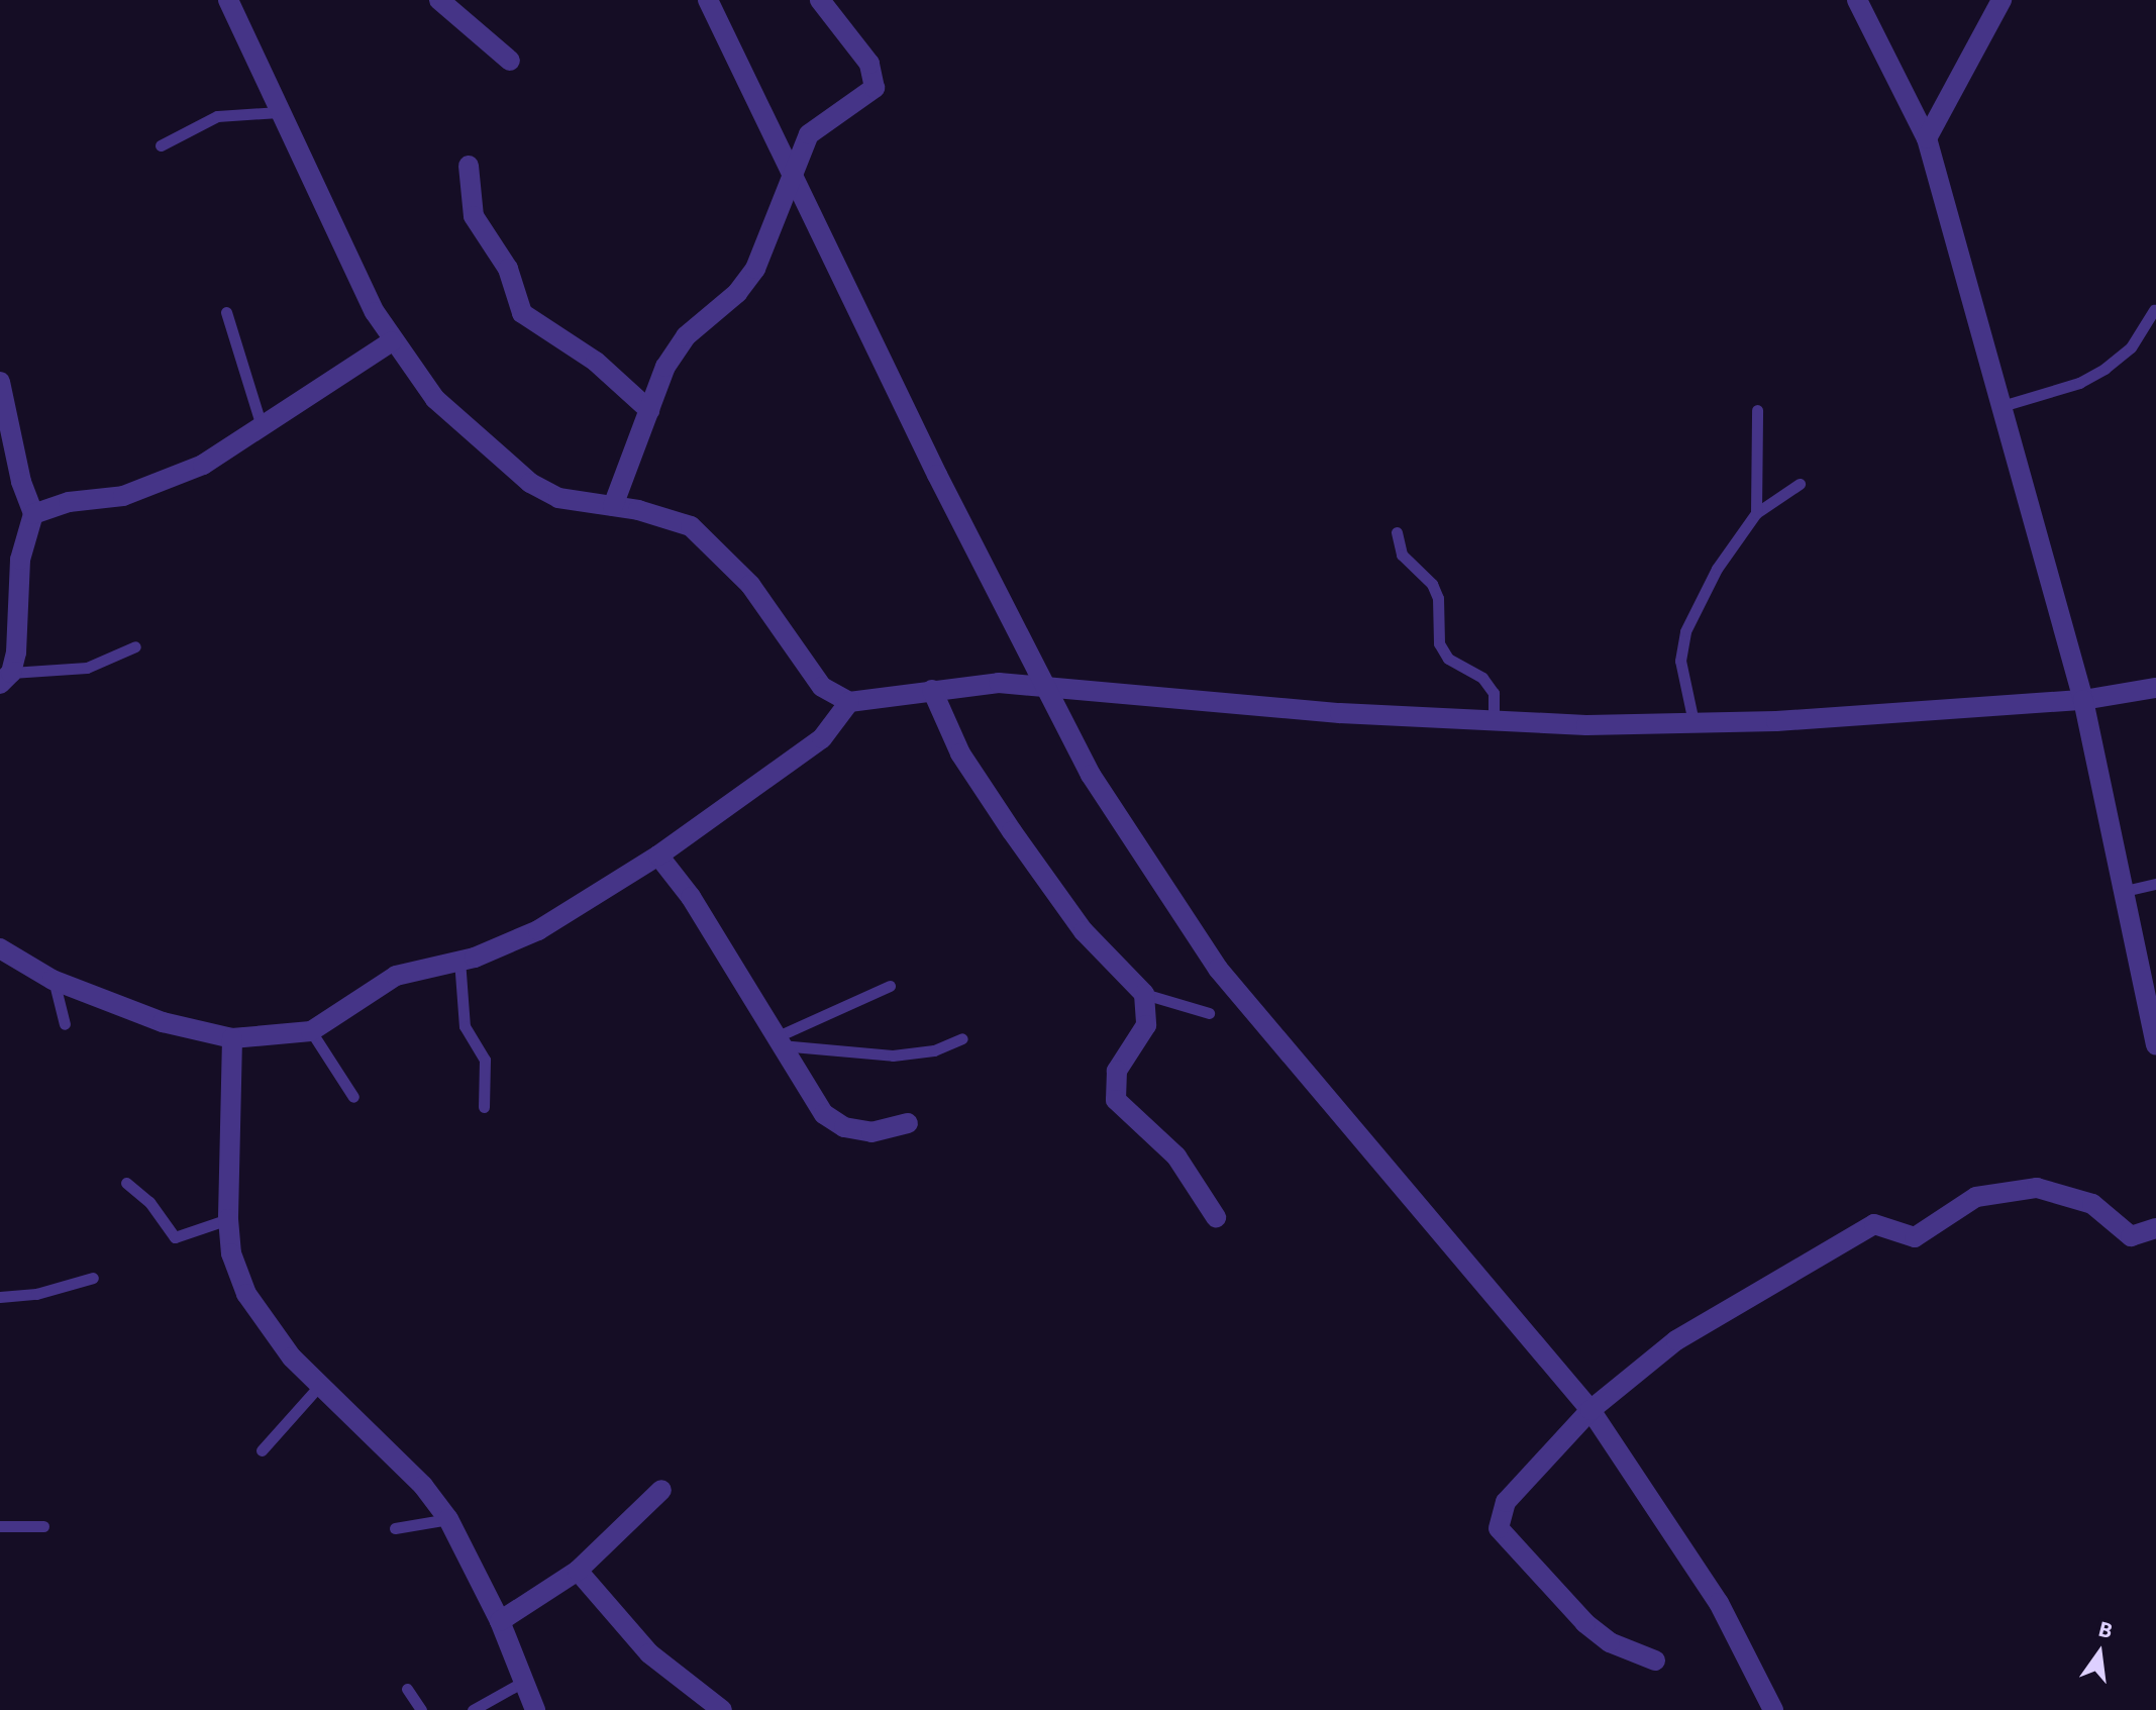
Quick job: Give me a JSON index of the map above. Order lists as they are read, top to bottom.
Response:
{
  "north": "top"
}
